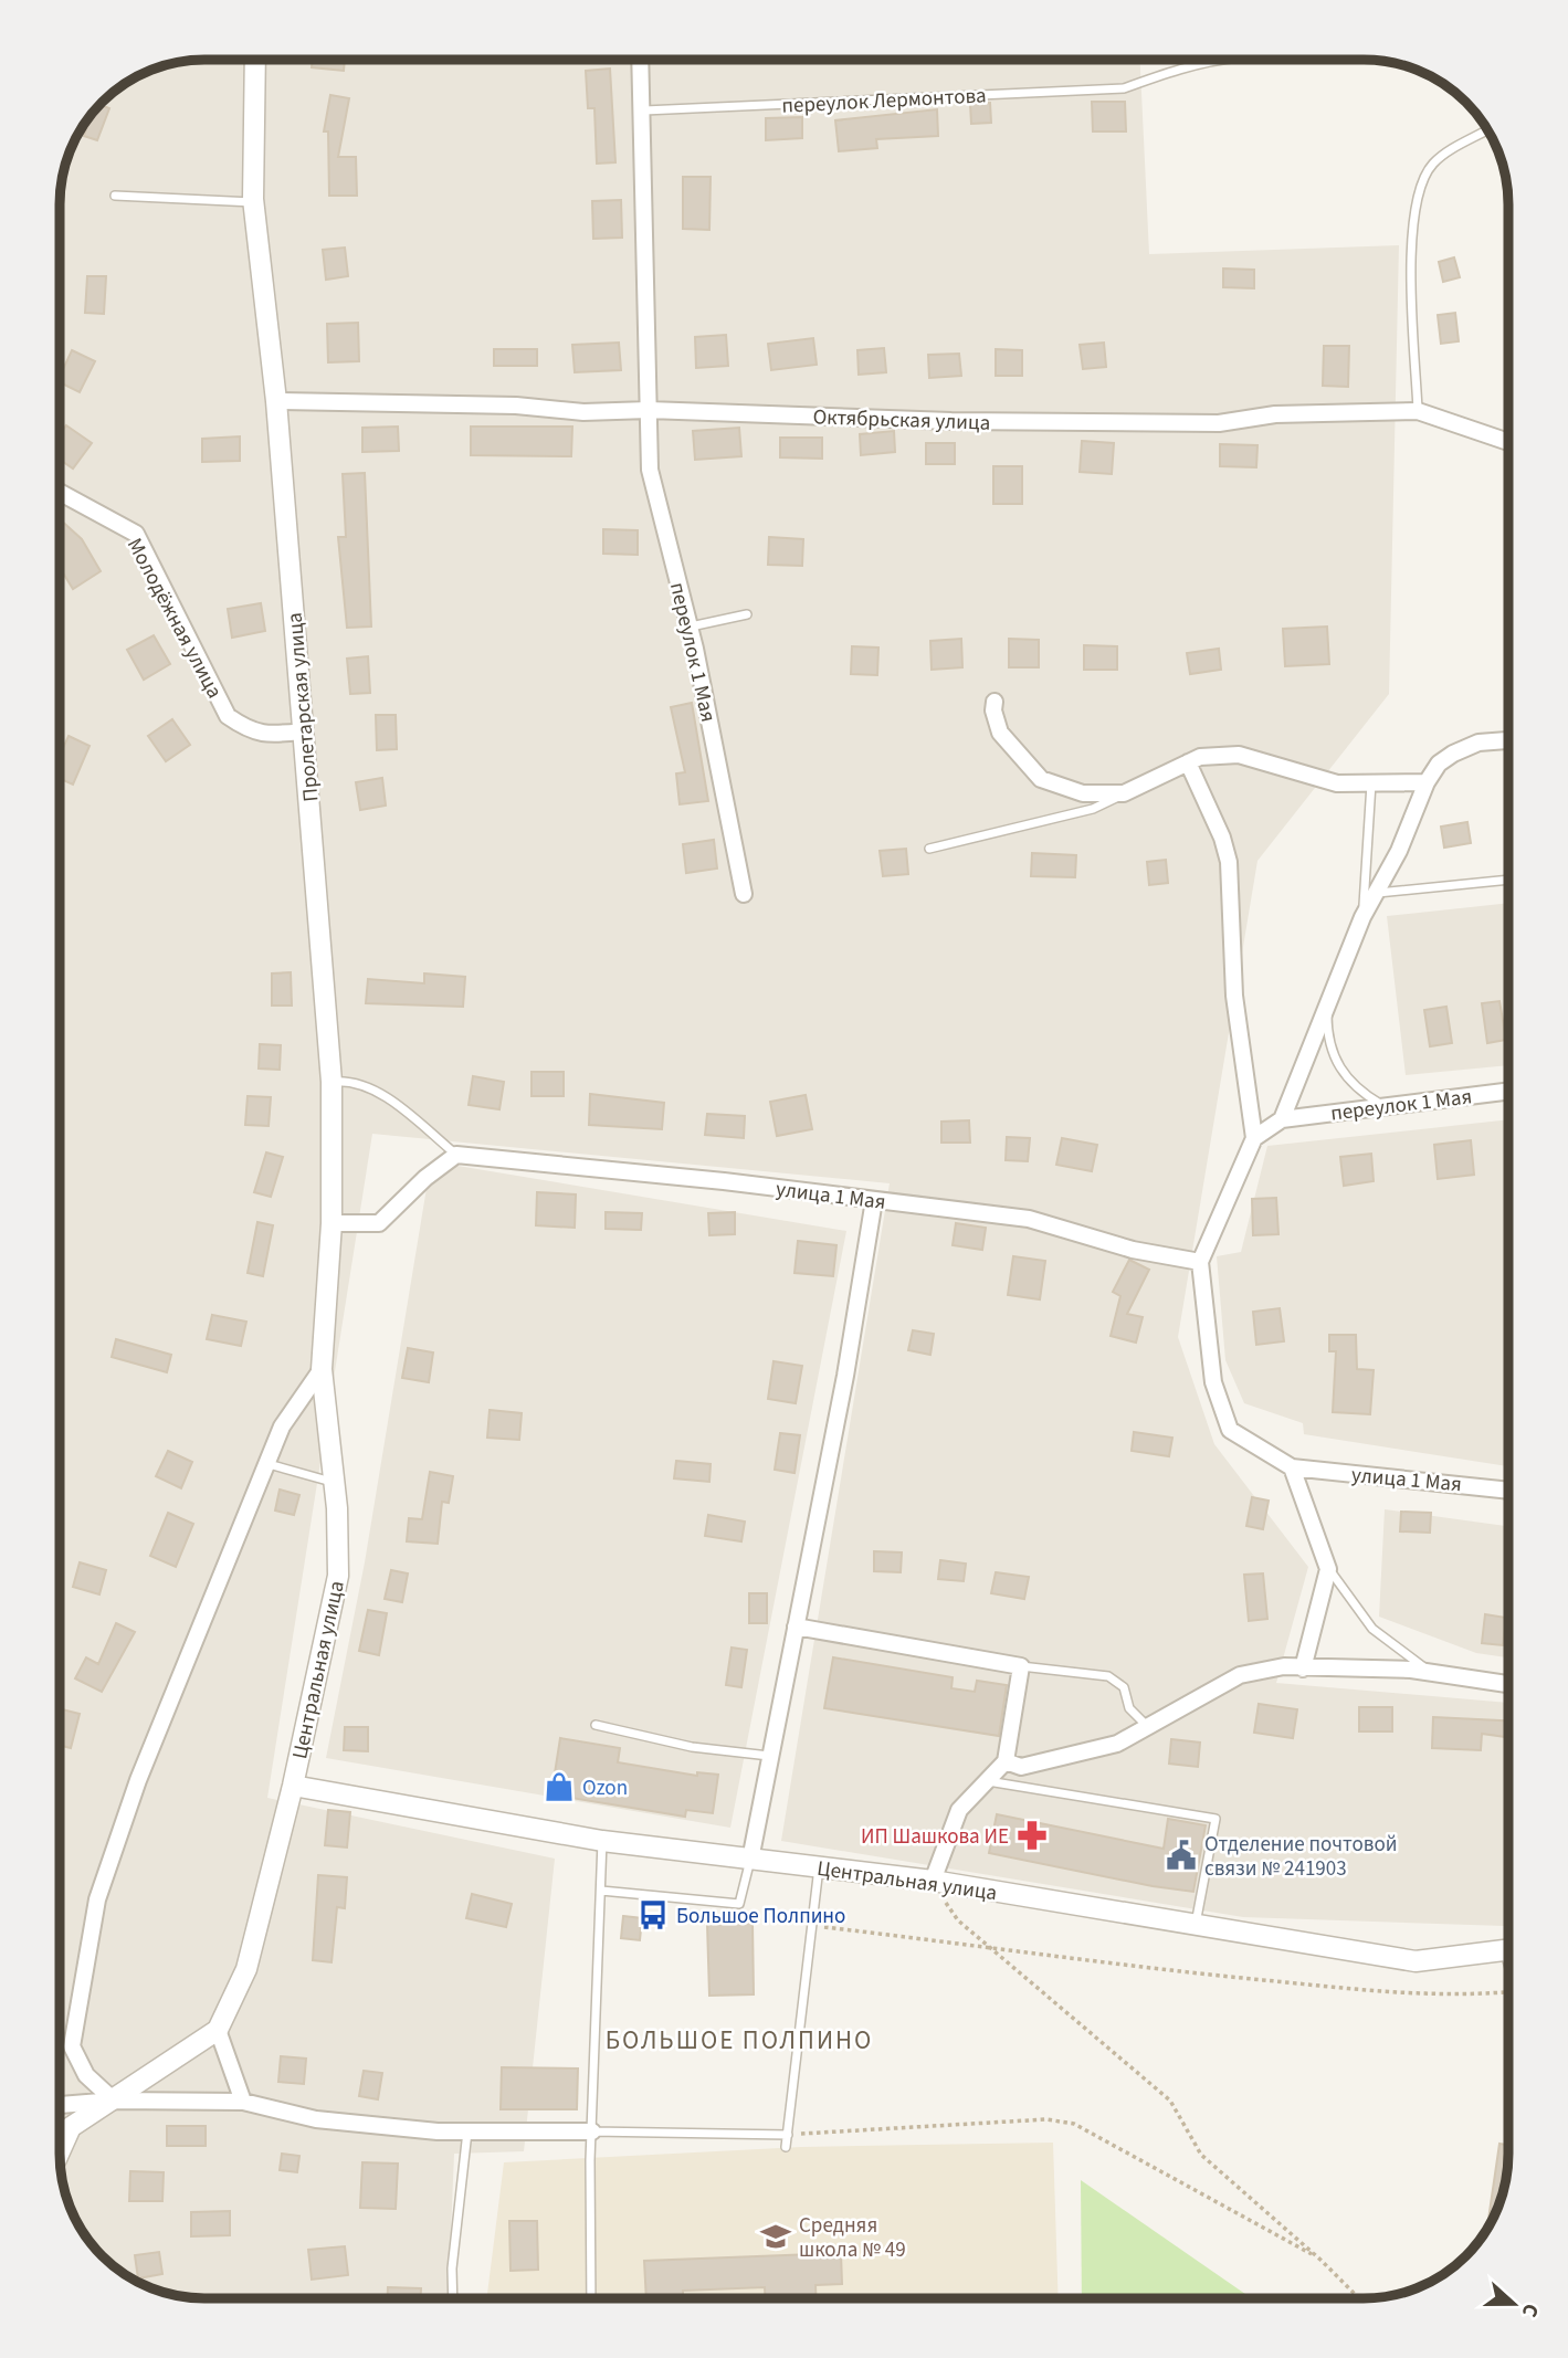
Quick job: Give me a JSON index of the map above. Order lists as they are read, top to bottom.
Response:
{
  "streets": {
    "street": [
      "Октябрьская улица",
      "Молодёжная улица",
      "переулок 1 Мая",
      "Пролетарская улица",
      "улица 1 Мая",
      "Центральная улица"
    ],
    "lane": ["переулок Лермонтова"]
  },
  "crossings": [
    ["Октябрьская улица", "переулок 1 Мая"],
    ["Октябрьская улица", "Пролетарская улица"],
    ["Молодёжная улица", "Пролетарская улица"],
    ["Пролетарская улица", "Центральная улица"]
  ],
  "districts": ["БОЛЬШОЕ ПОЛПИНО"],
  "places": {
    "shop": ["Ozon"],
    "pharmacy": ["ИП Шашкова ИЕ"],
    "public building": ["Отделение почтовой связи № 241903"],
    "bus stop": ["Большое Полпино"],
    "school or university": ["Средняя школа № 49"]
  },
  "north": "right"
}
